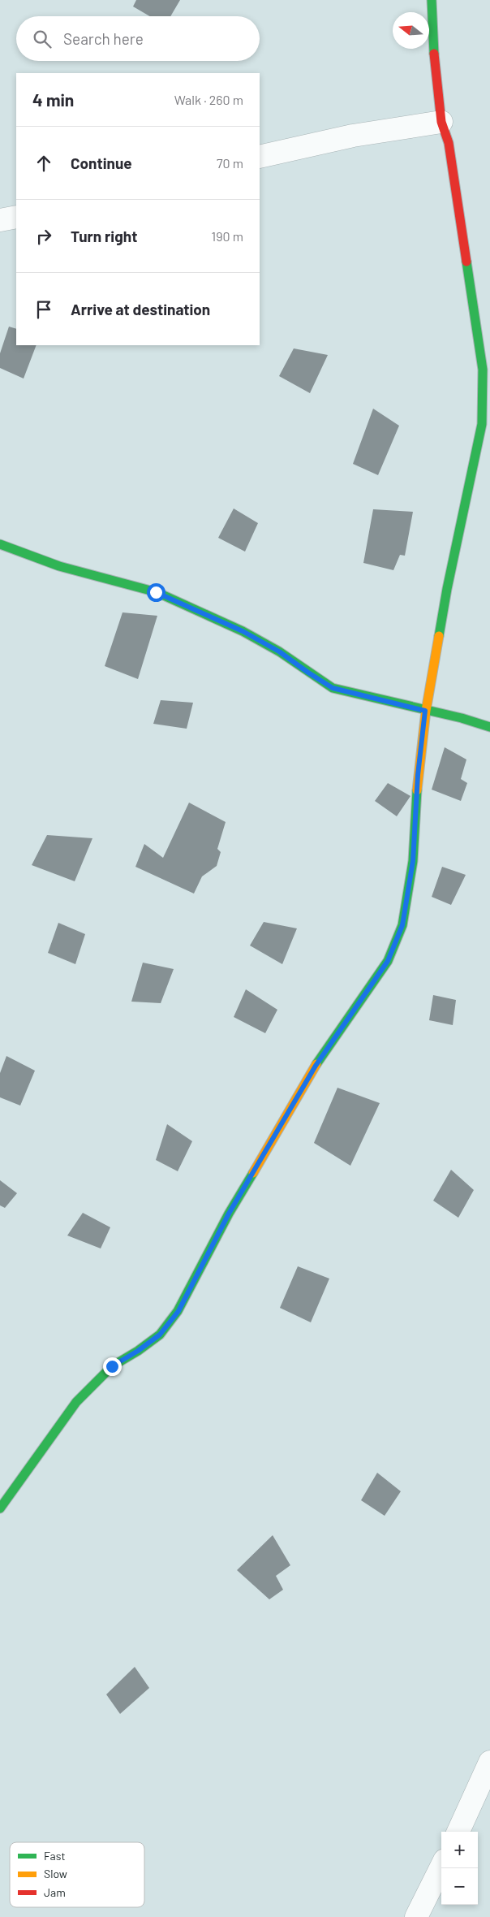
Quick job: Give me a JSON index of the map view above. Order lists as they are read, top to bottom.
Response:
{
  "legend": ["Fast", "Slow", "Jam"],
  "north": "left",
  "page": {
    "search": "Search here",
    "heading": ["4 min", "Walk · 260 m"],
    "list": [
      ["Continue", "70 m"],
      ["Turn right", "190 m"],
      "Arrive at destination"
    ],
    "map_buttons": ["+", "−"]
  }
}
